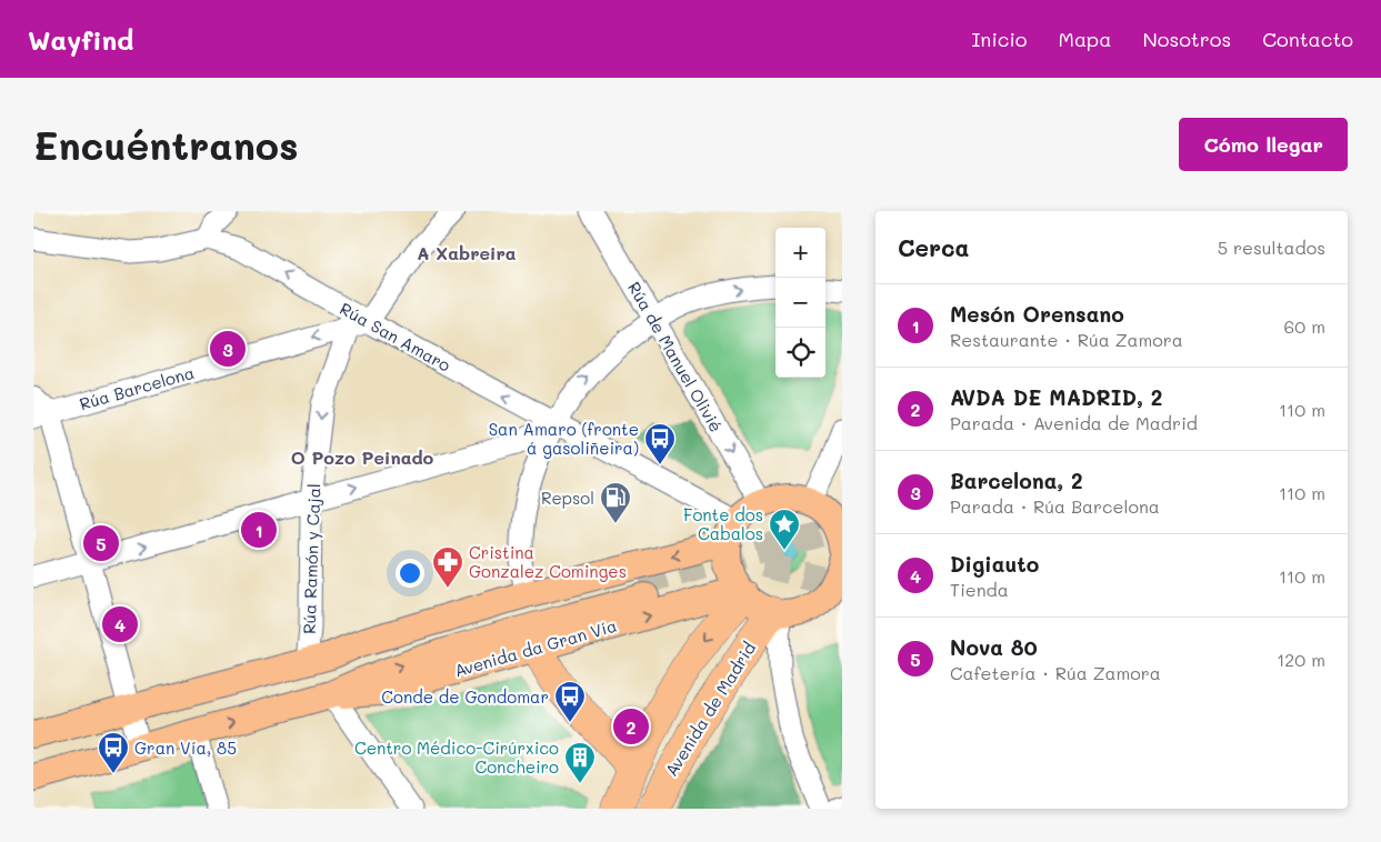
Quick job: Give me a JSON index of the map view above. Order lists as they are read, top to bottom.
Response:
{
  "streets": {
    "highway": ["Avenida de Madrid"],
    "main road": ["Avenida da Gran Vía"],
    "street": [
      "Rúa San Amaro",
      "Rúa de Manuel Olivié",
      "Rúa Barcelona",
      "Rúa Ramón y Cajal"
    ]
  },
  "crossings": [
    ["Rúa San Amaro", "Rúa de Manuel Olivié"],
    ["Rúa San Amaro", "Rúa Barcelona"],
    ["Rúa San Amaro", "Rúa Ramón y Cajal"],
    ["Rúa San Amaro", "Avenida da Gran Vía"],
    ["Rúa San Amaro", "Avenida de Madrid"],
    ["Rúa de Manuel Olivié", "Avenida da Gran Vía"],
    ["Rúa de Manuel Olivié", "Avenida de Madrid"],
    ["Rúa Barcelona", "Rúa Ramón y Cajal"],
    ["Rúa Ramón y Cajal", "Avenida da Gran Vía"],
    ["Avenida da Gran Vía", "Avenida de Madrid"]
  ],
  "one_way": ["Rúa San Amaro", "Rúa de Manuel Olivié", "Rúa Ramón y Cajal"],
  "districts": ["A Xabreira", "O Pozo Peinado"],
  "places": {
    "bus stop": ["San Amaro (fronte á gasoliñeira)", "Conde de Gondomar", "Gran Vía, 85"],
    "fuel station": ["Repsol"],
    "place": ["Fonte dos Cabalos"],
    "pharmacy": ["Cristina Gonzalez Cominges"],
    "building": ["Centro Médico-Cirúrxico Concheiro"]
  },
  "page": {
    "header": "Wayfind",
    "nav": [
      "Inicio",
      "Mapa",
      "Nosotros",
      "Contacto"
    ],
    "buttons": "Cómo llegar",
    "title": "Encuéntranos",
    "heading": ["Cerca", "5 resultados"],
    "map_buttons": ["+", "−"],
    "list": [
      {
        "mark": "1",
        "name": "Mesón Orensano",
        "note": "Restaurante · Rúa Zamora",
        "value": "60 m"
      },
      {
        "mark": "2",
        "name": "AVDA DE MADRID, 2",
        "note": "Parada · Avenida de Madrid",
        "value": "110 m"
      },
      {
        "mark": "3",
        "name": "Barcelona, 2",
        "note": "Parada · Rúa Barcelona",
        "value": "110 m"
      },
      {
        "mark": "4",
        "name": "Digiauto",
        "note": "Tienda",
        "value": "110 m"
      },
      {
        "mark": "5",
        "name": "Nova 80",
        "note": "Cafetería · Rúa Zamora",
        "value": "120 m"
      }
    ],
    "pins": [
      "3",
      "1",
      "5",
      "4",
      "2"
    ]
  }
}
